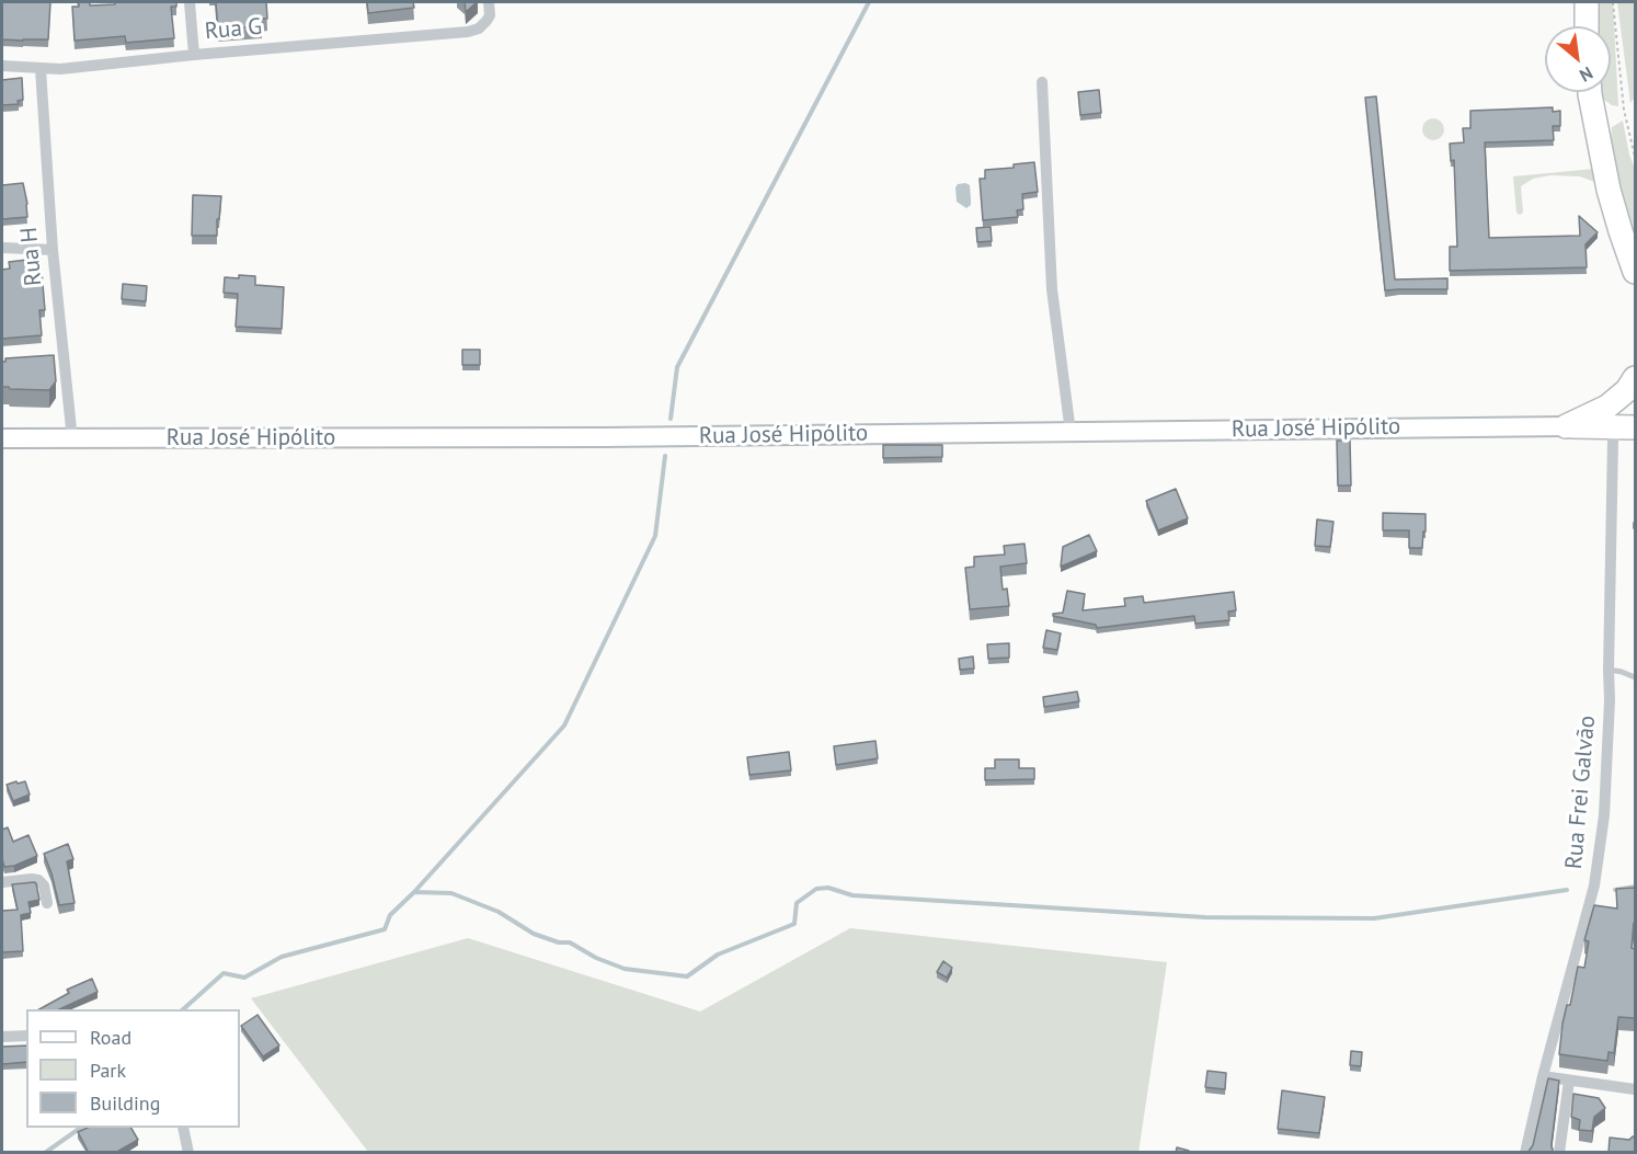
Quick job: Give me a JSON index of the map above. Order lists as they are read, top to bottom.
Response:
{
  "streets": {
    "street": [
      "Rua G",
      "Rua H",
      "Rua José Hipólito",
      "Rua Frei Galvão"
    ]
  },
  "crossings": [
    ["Rua G", "Rua H"],
    ["Rua H", "Rua José Hipólito"]
  ],
  "legend": ["Road", "Park", "Building"],
  "north": "bottom right"
}
